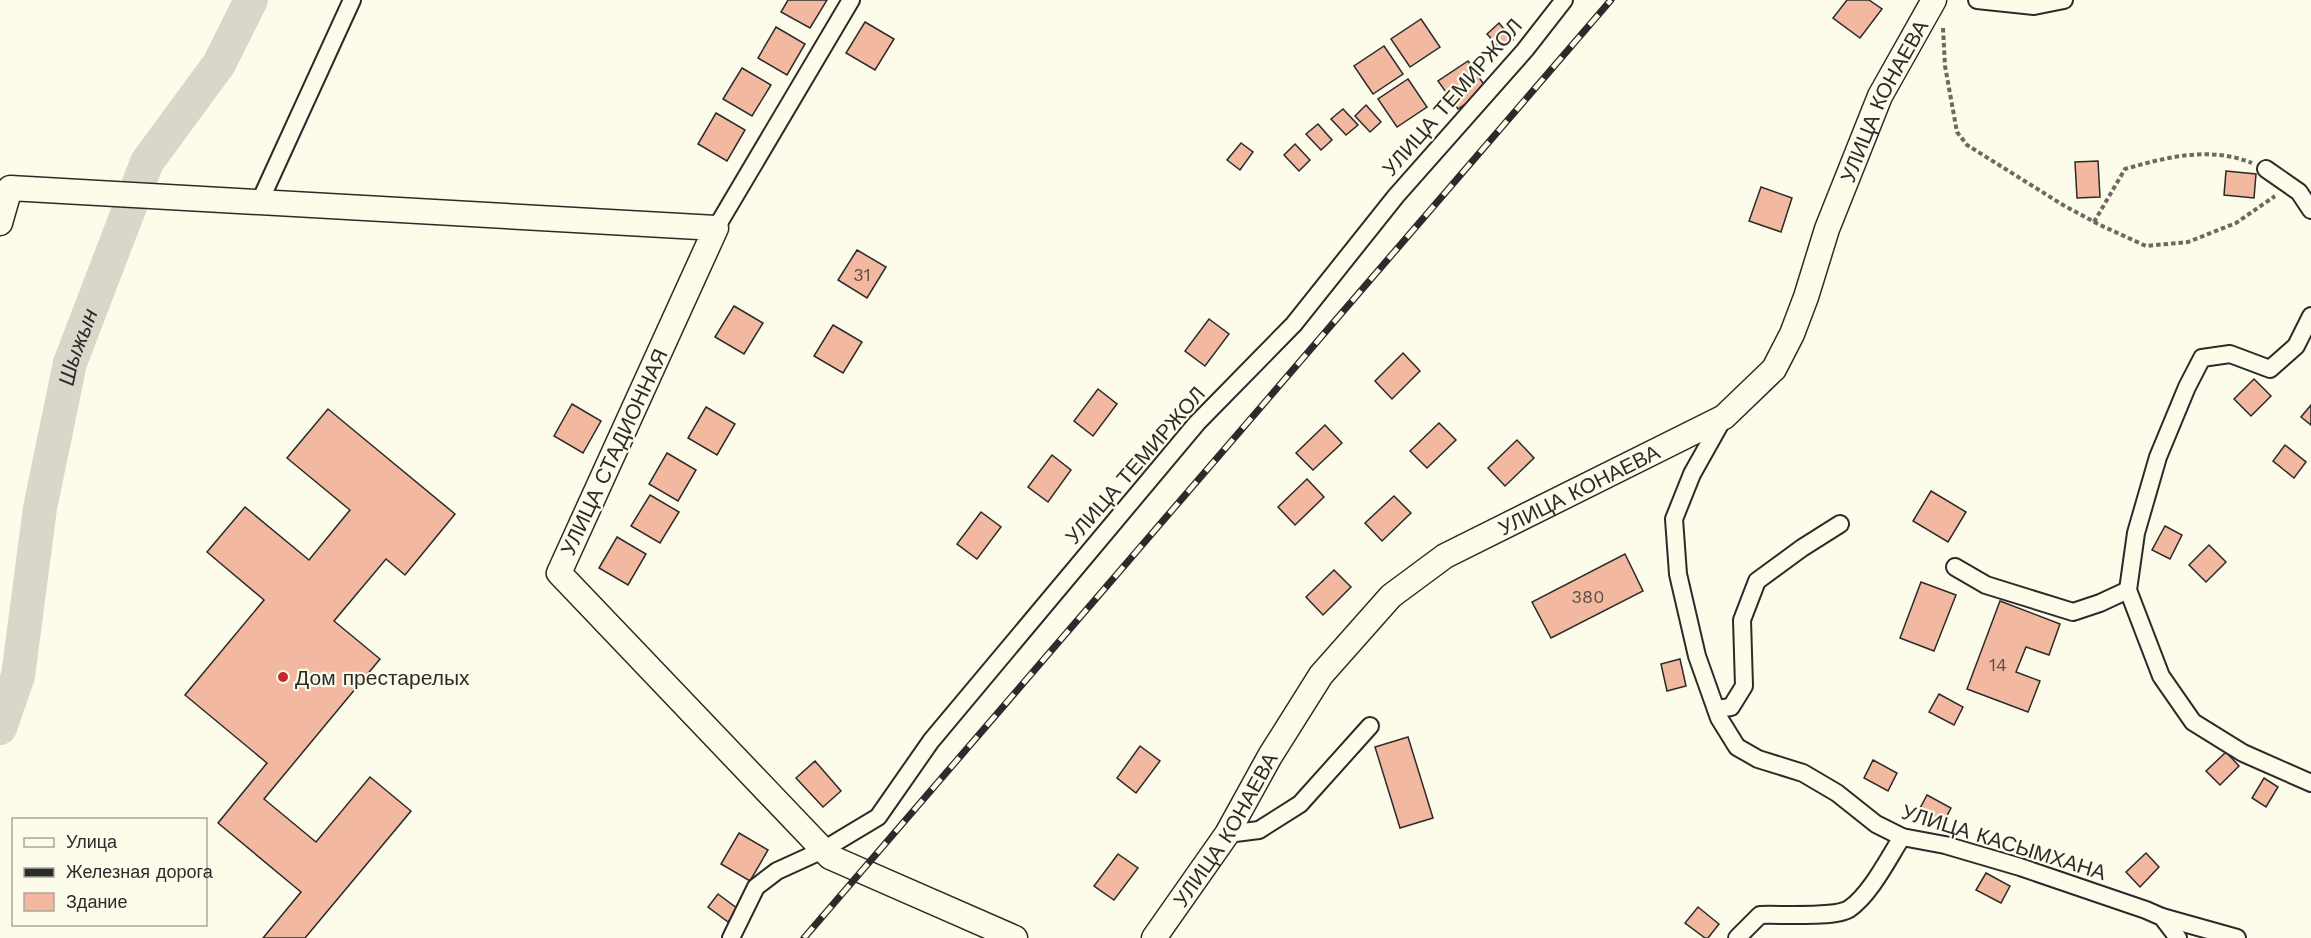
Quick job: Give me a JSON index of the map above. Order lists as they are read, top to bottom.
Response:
{
  "streets": {
    "street": [
      "УЛИЦА ТЕМИРЖОЛ",
      "УЛИЦА КОНАЕВА",
      "УЛИЦА СТАДИОННАЯ",
      "УЛИЦА КАСЫМХАНА"
    ]
  },
  "crossings": [
    ["УЛИЦА ТЕМИРЖОЛ", "УЛИЦА СТАДИОННАЯ"],
    ["УЛИЦА КОНАЕВА", "УЛИЦА КАСЫМХАНА"]
  ],
  "water": ["Шыжын"],
  "places": ["Дом престарелых"],
  "house_numbers": ["31", "380", "14"],
  "legend": ["Улица", "Железная дорога", "Здание"]
}
